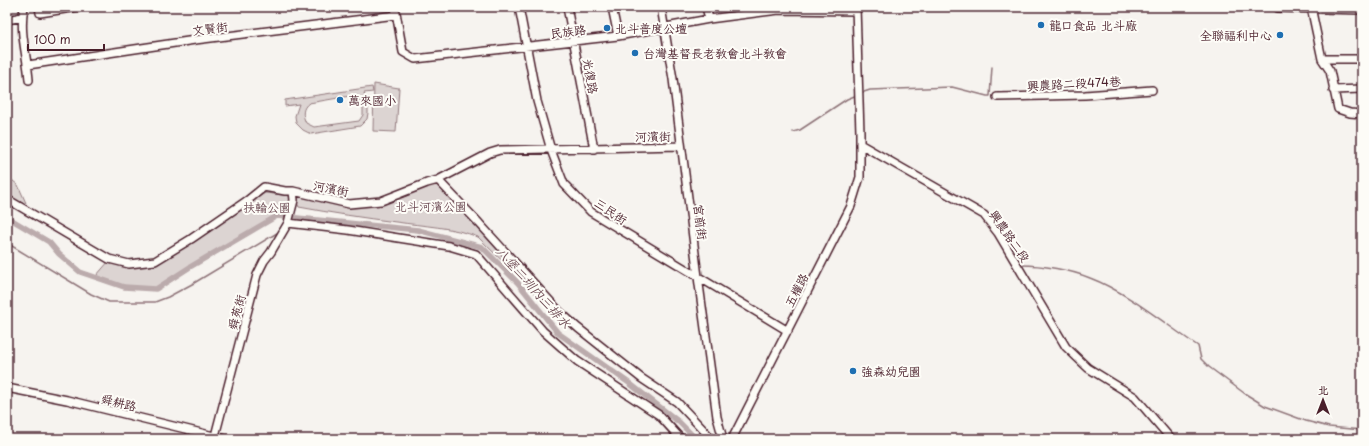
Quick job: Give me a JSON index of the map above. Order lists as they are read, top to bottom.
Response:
{
  "streets": {
    "street": [
      "文賢街",
      "民族路",
      "光復路",
      "興農路二段474巷",
      "河濱街",
      "三民街",
      "宮前街",
      "興農路二段",
      "五權路",
      "舜苑街",
      "舜耕路"
    ]
  },
  "crossings": [
    ["文賢街", "民族路"],
    ["民族路", "光復路"],
    ["民族路", "三民街"],
    ["民族路", "宮前街"],
    ["光復路", "河濱街"],
    ["河濱街", "三民街"],
    ["河濱街", "宮前街"],
    ["河濱街", "舜苑街"],
    ["三民街", "宮前街"],
    ["三民街", "五權路"],
    ["興農路二段", "五權路"],
    ["舜苑街", "舜耕路"]
  ],
  "water": ["八堡二圳內三排水"],
  "parks": ["北斗河濱公園", "扶輪公園"],
  "places": [
    "龍口食品 北斗廠",
    "北斗普度公壇",
    "全聯福利中心",
    "台灣基督長老教會北斗教會",
    "萬來國小",
    "強森幼兒園"
  ],
  "scale_bar": "100 m",
  "north": "top"
}
